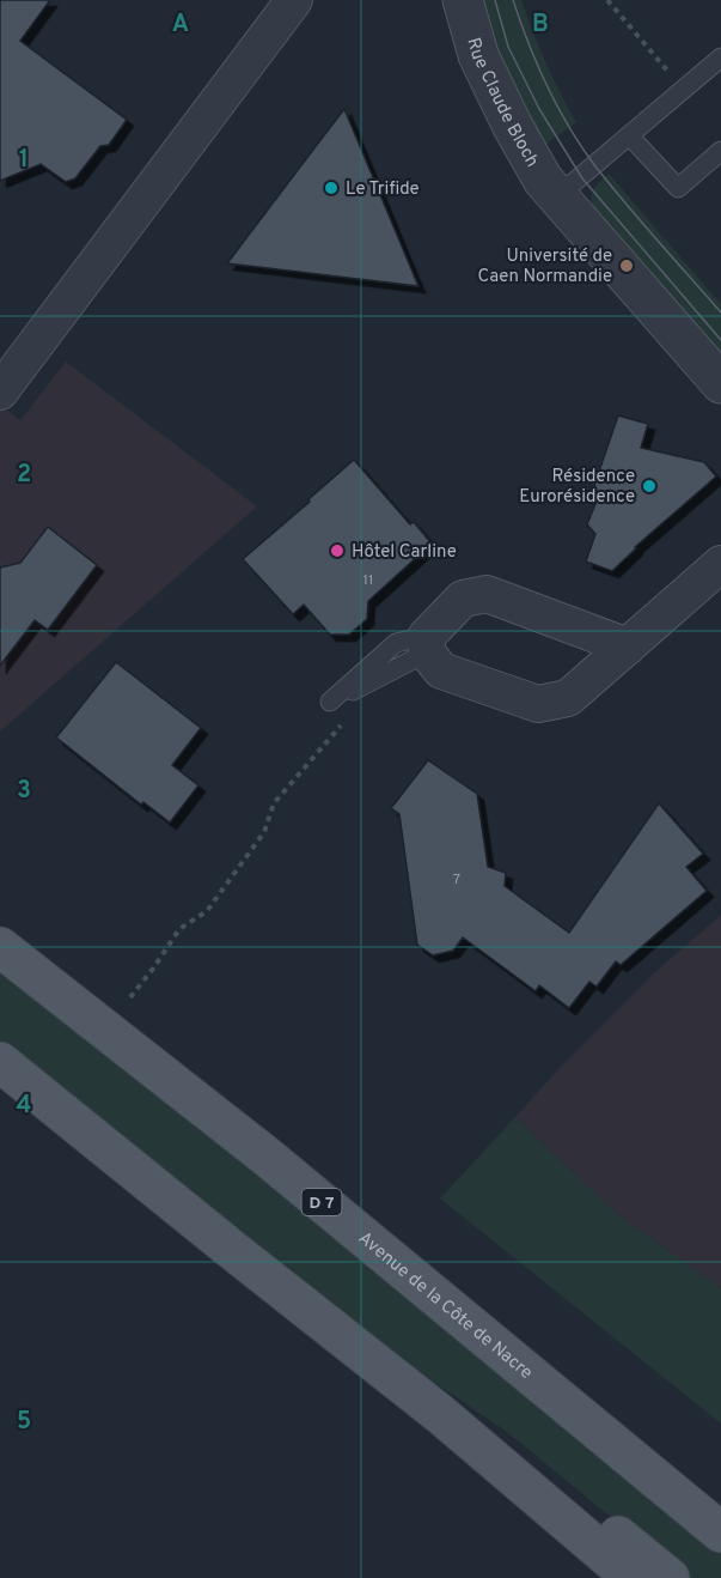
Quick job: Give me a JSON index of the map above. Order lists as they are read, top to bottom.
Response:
{
  "streets": {
    "main road": ["D 7", "Avenue de la Côte de Nacre"],
    "street": ["Rue Claude Bloch"]
  },
  "places": [
    "Le Trifide",
    "Université de Caen Normandie",
    "Résidence Eurorésidence",
    "Hôtel Carline"
  ],
  "house_numbers": ["11", "7"],
  "grid": {
    "columns": ["A", "B"],
    "rows": [
      "1",
      "2",
      "3",
      "4",
      "5"
    ]
  }
}
